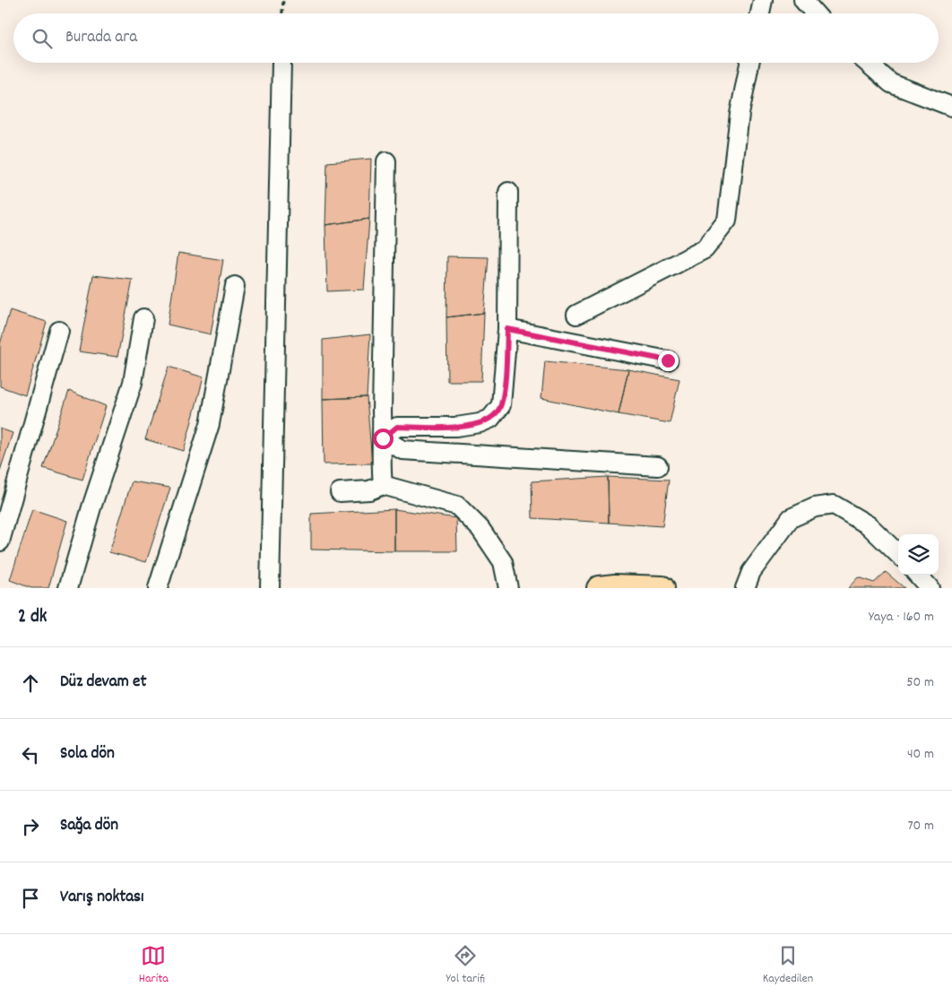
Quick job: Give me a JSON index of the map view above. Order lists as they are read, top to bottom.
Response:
{
  "page": {
    "search": "Burada ara",
    "heading": ["2 dk", "Yaya · 160 m"],
    "list": [
      ["Düz devam et", "50 m"],
      ["Sola dön", "40 m"],
      ["Sağa dön", "70 m"],
      "Varış noktası"
    ],
    "nav": ["Harita", "Yol tarifi", "Kaydedilen"]
  }
}
